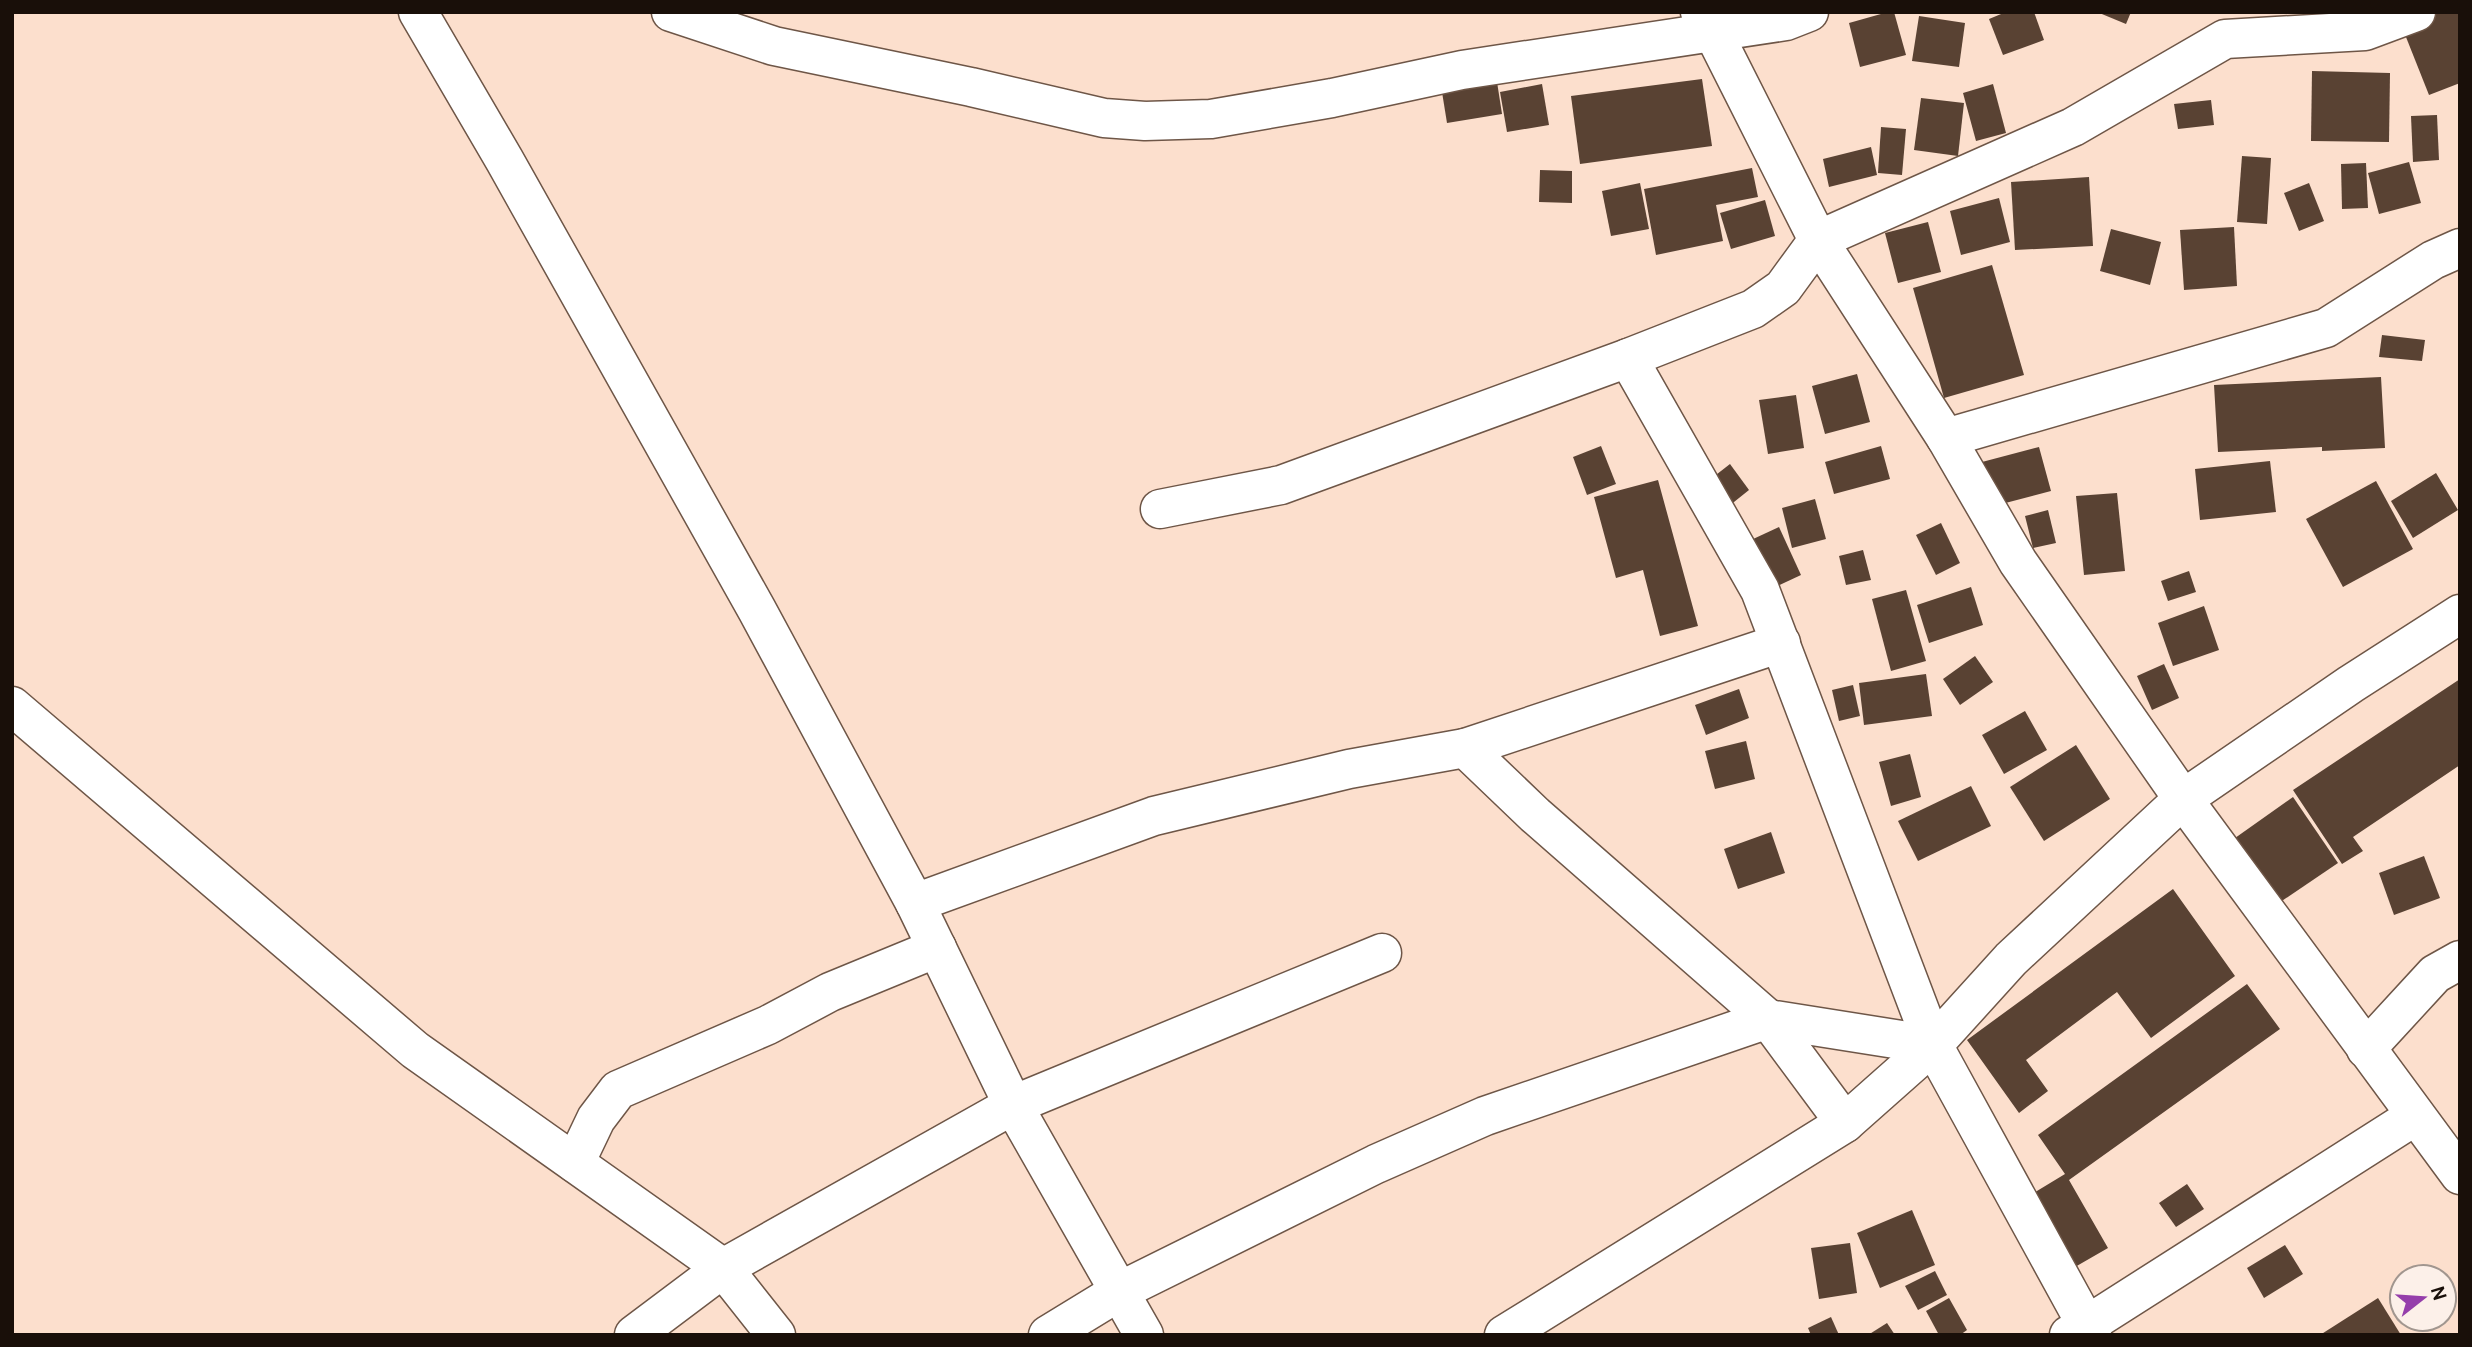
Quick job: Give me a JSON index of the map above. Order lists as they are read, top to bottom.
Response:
{
  "north": "right"
}
